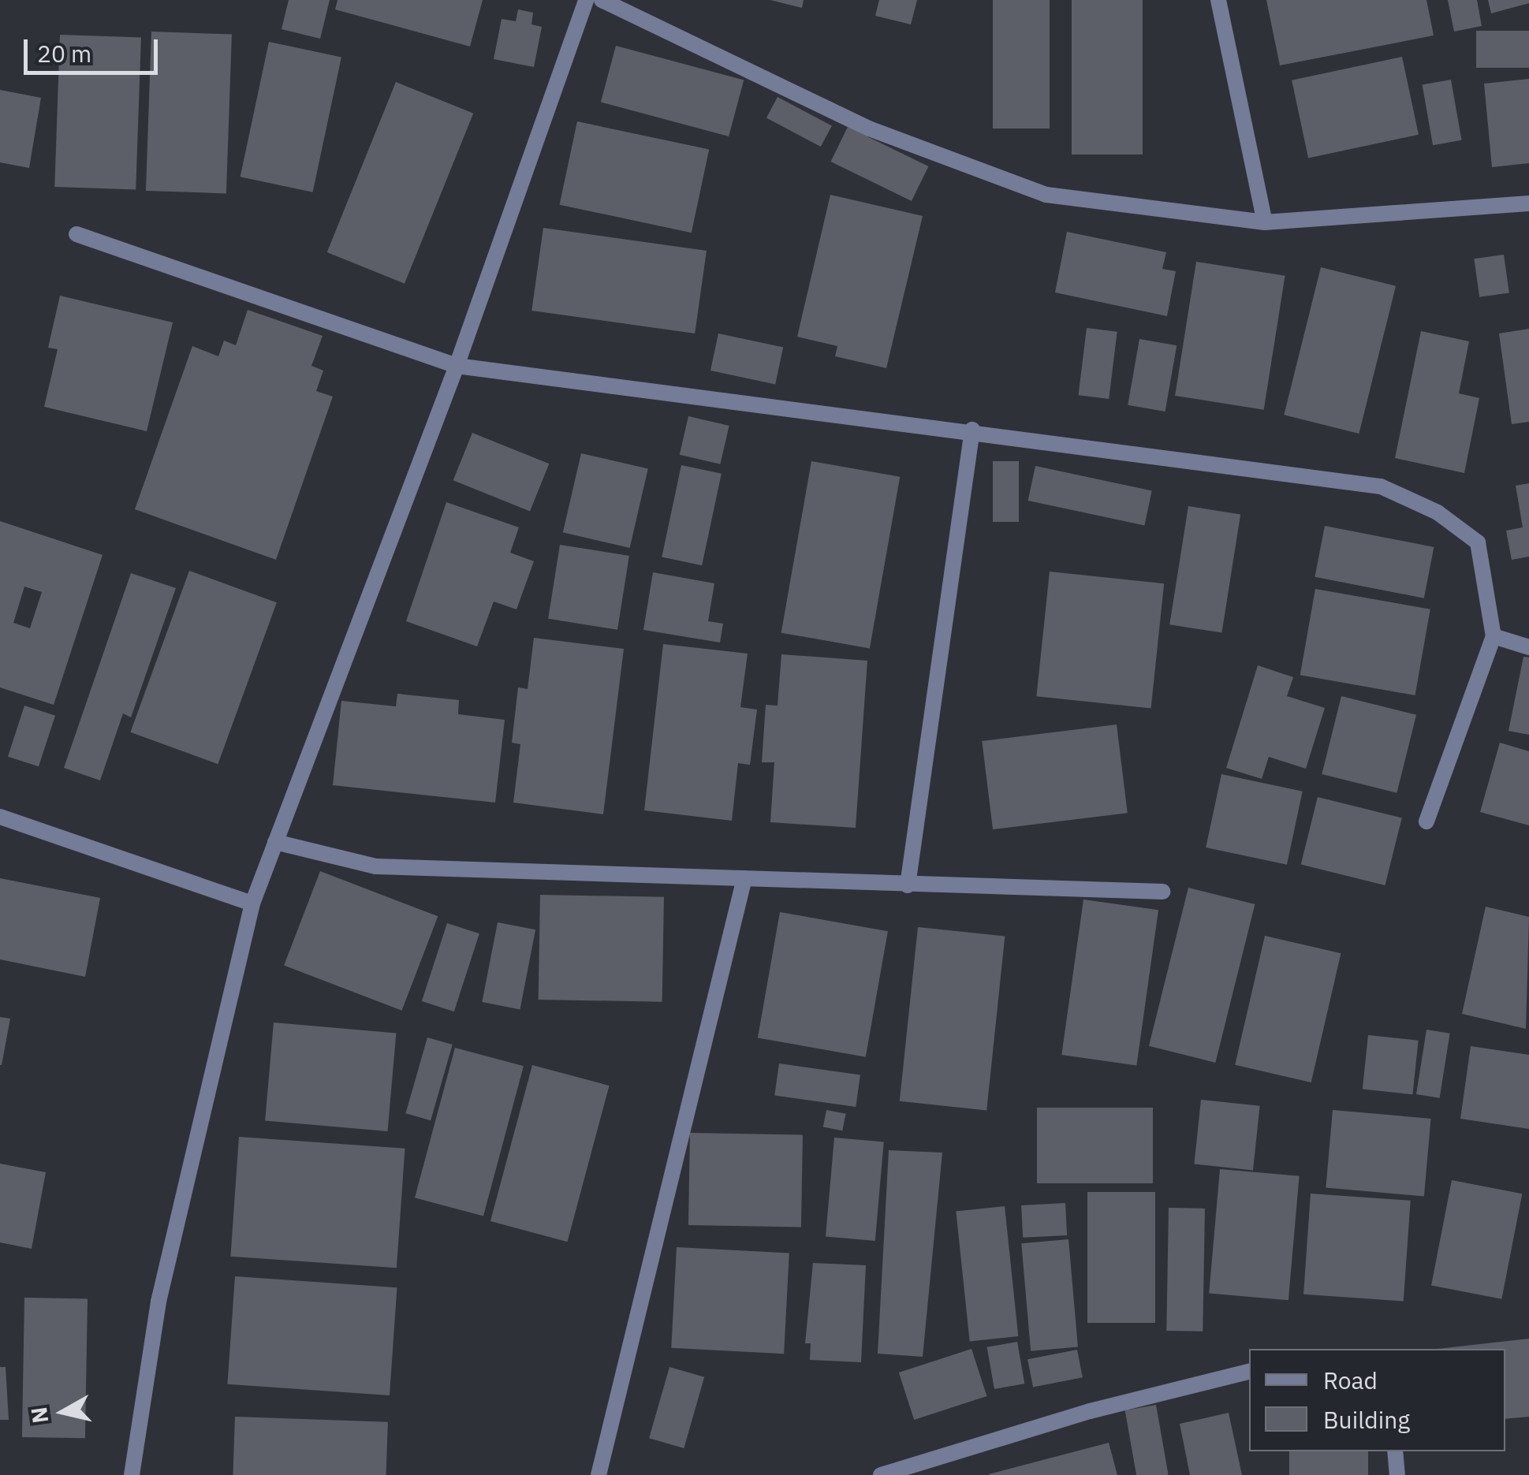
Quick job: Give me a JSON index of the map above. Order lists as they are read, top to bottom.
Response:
{
  "legend": ["Road", "Building"],
  "scale_bar": "20 m",
  "north": "left"
}
